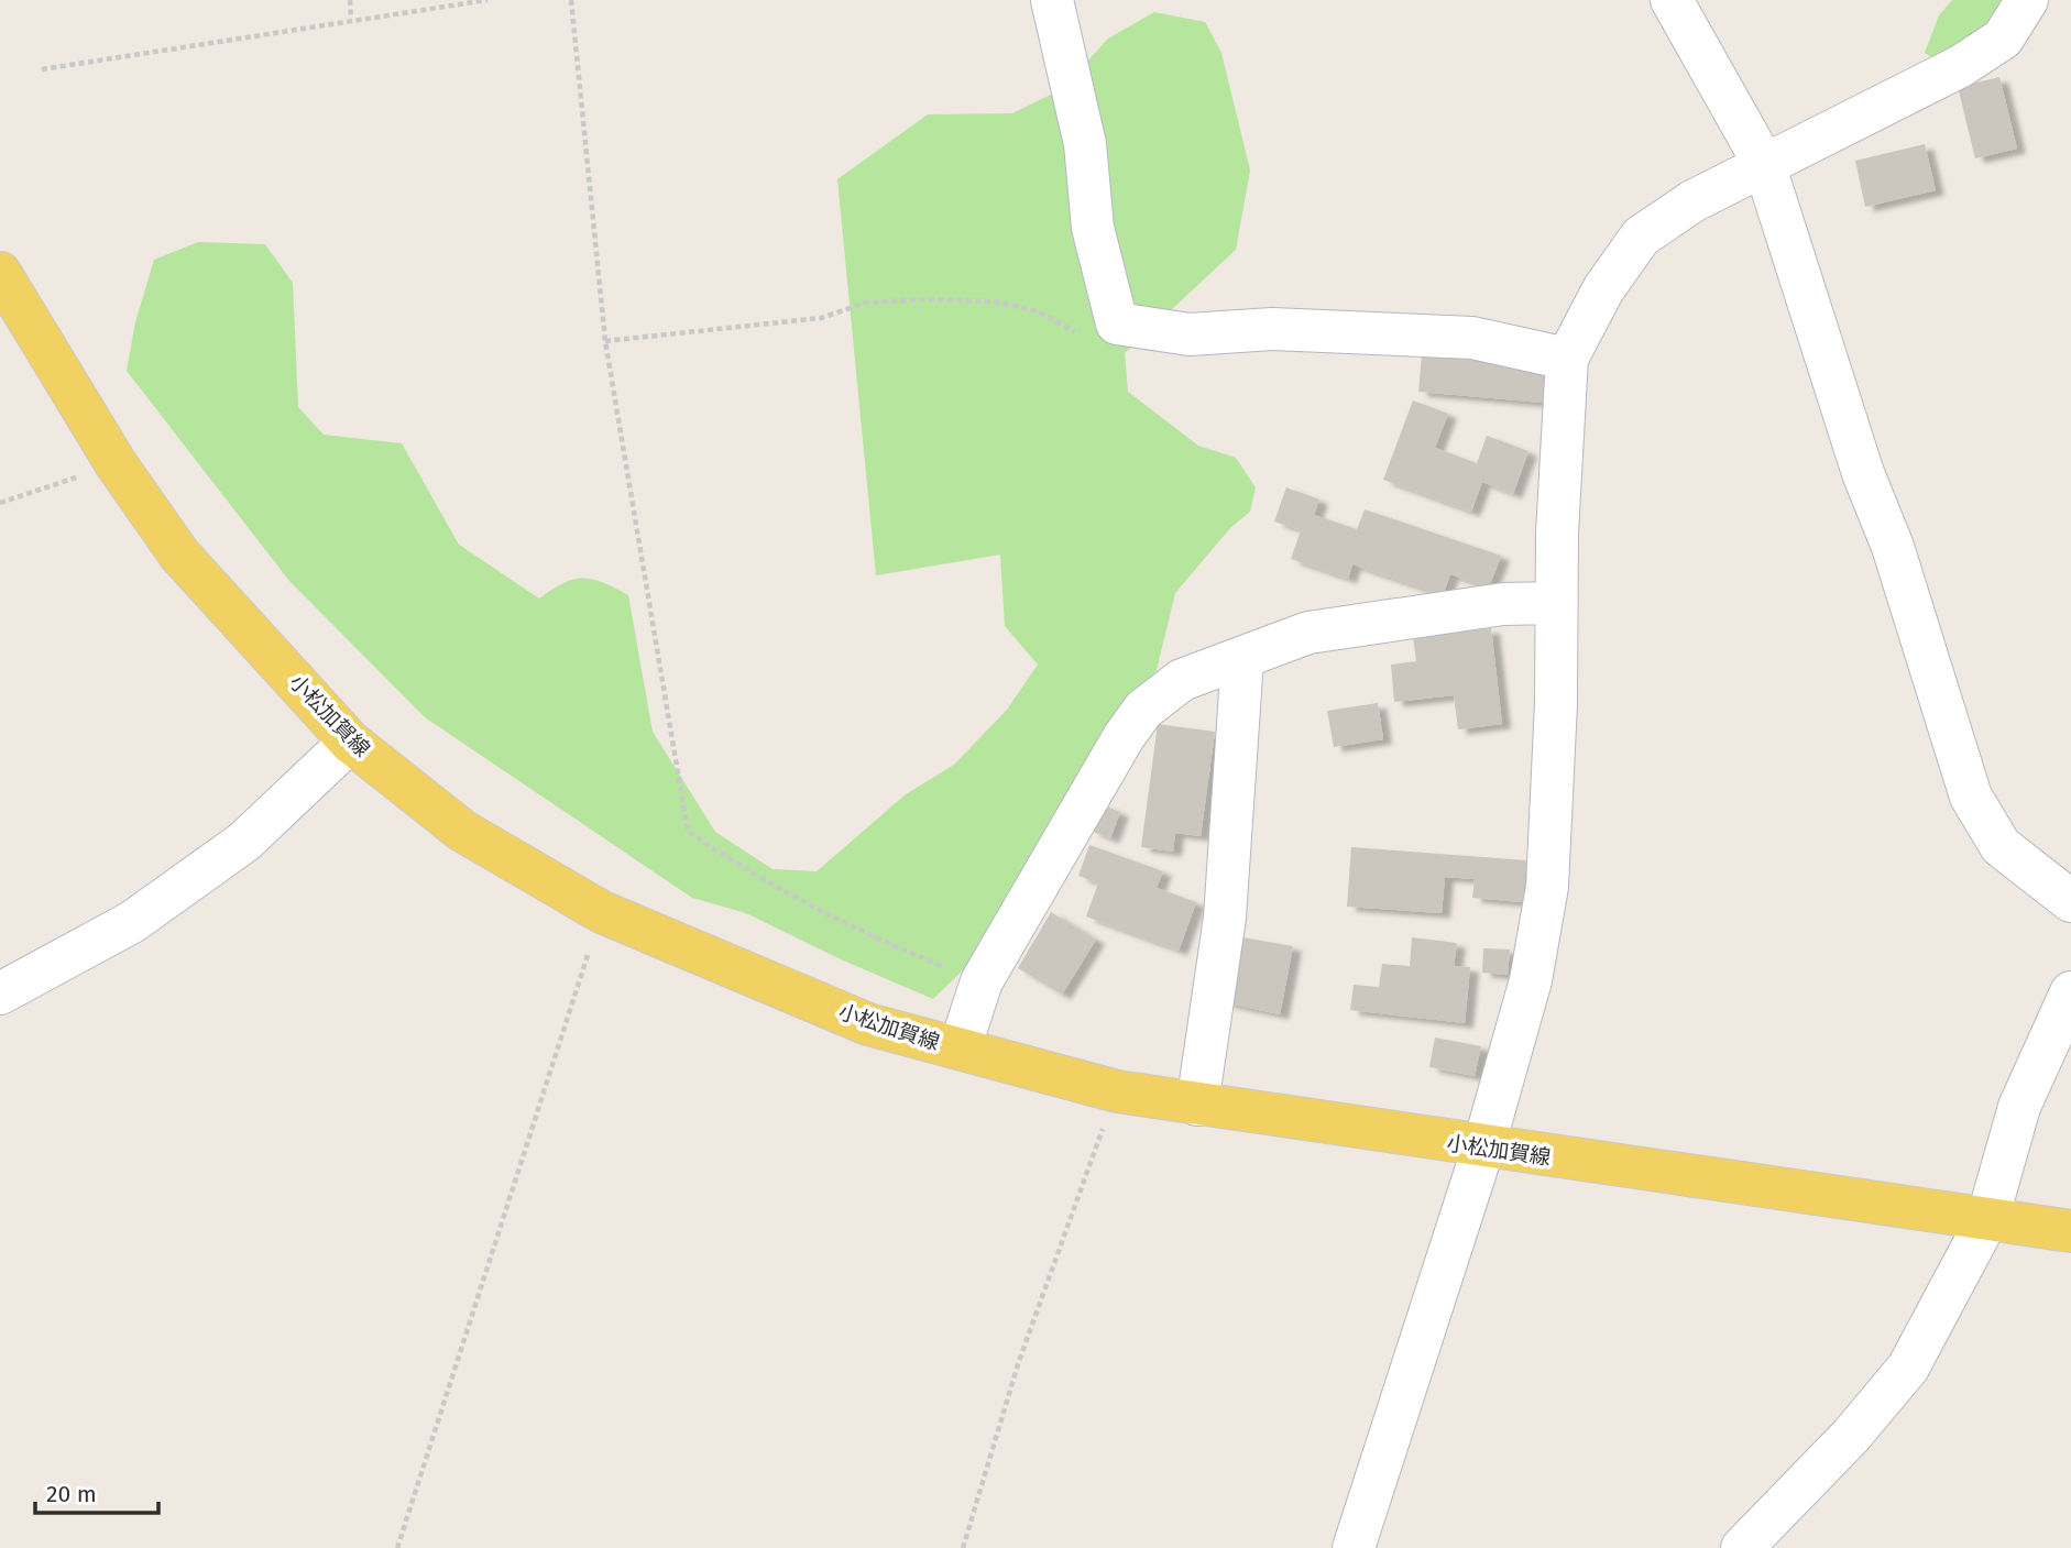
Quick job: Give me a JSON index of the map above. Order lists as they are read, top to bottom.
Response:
{
  "streets": {
    "main road": ["小松加賀線"]
  },
  "scale_bar": "20 m"
}
